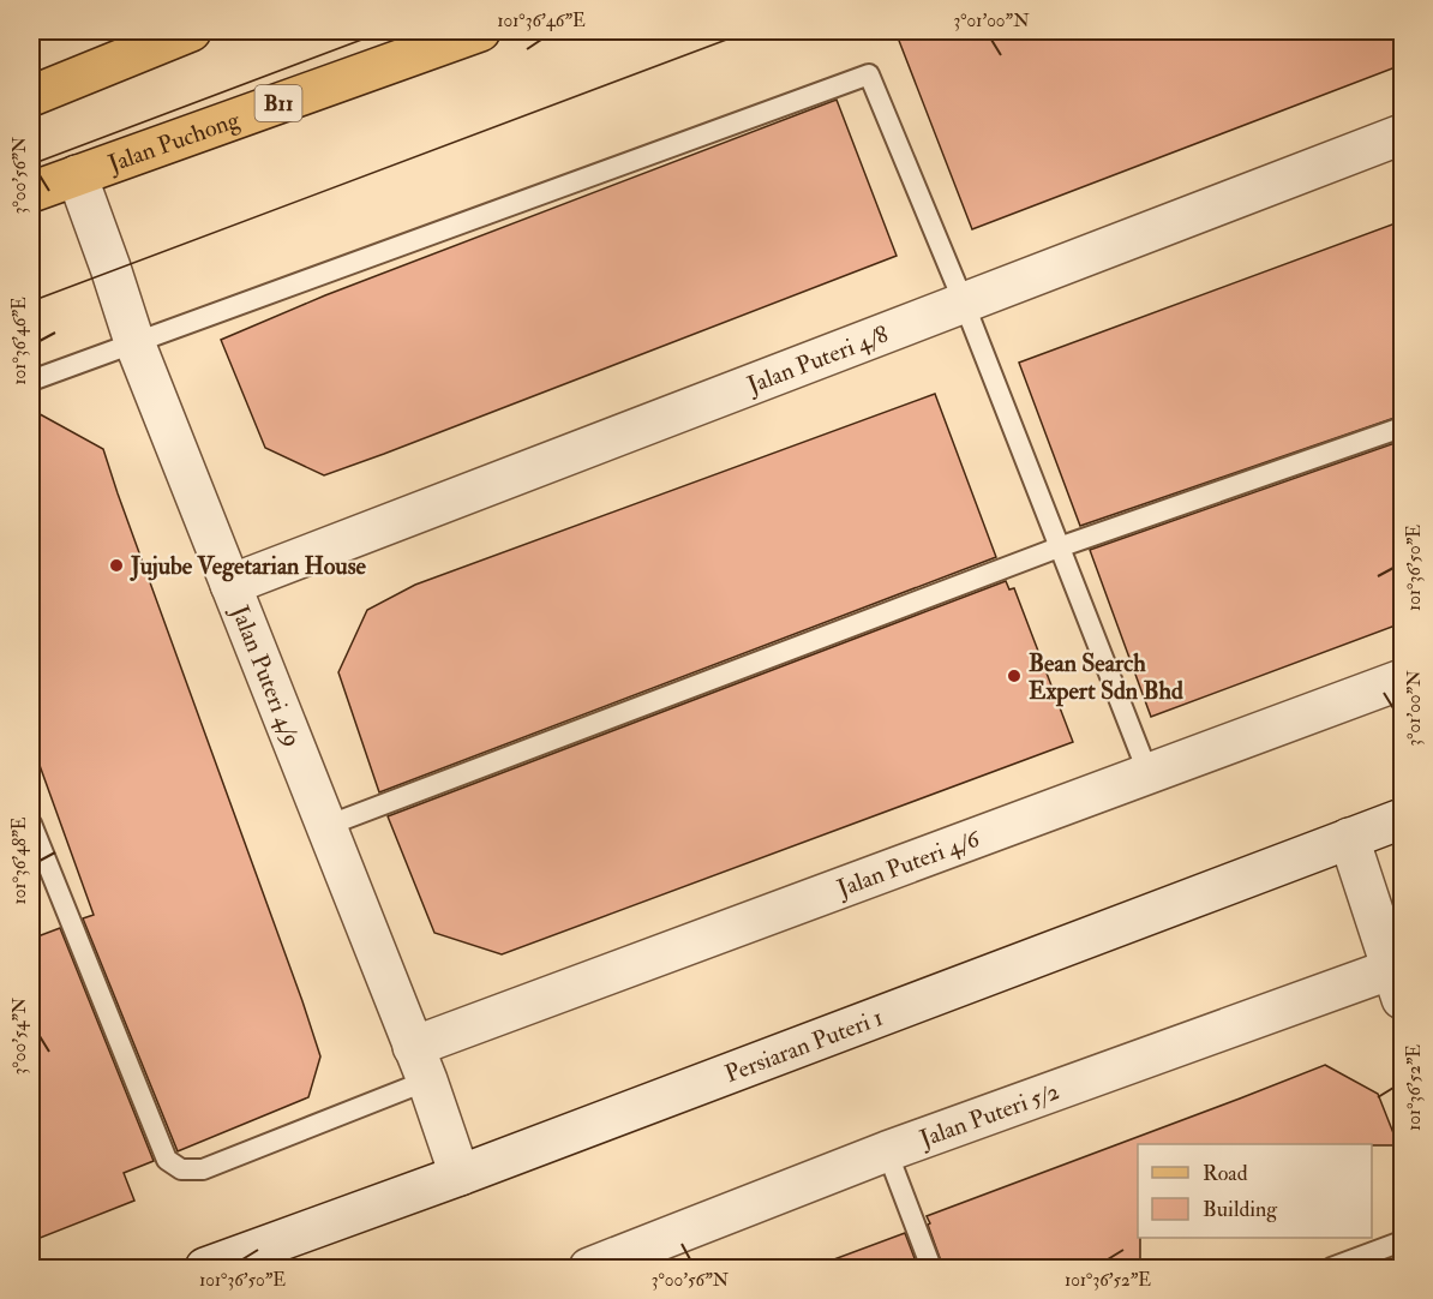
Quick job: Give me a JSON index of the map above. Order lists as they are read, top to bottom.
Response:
{
  "streets": {
    "main road": ["B11", "Jalan Puchong"],
    "street": [
      "Jalan Puteri 4/8",
      "Jalan Puteri 4/9",
      "Jalan Puteri 4/6",
      "Persiaran Puteri 1",
      "Jalan Puteri 5/2"
    ]
  },
  "crossings": [
    ["Jalan Puchong", "Jalan Puteri 4/9"],
    ["Jalan Puteri 4/8", "Jalan Puteri 4/9"],
    ["Jalan Puteri 4/9", "Jalan Puteri 4/6"],
    ["Jalan Puteri 4/9", "Persiaran Puteri 1"]
  ],
  "places": ["Jujube Vegetarian House", "Bean Search Expert Sdn Bhd"],
  "legend": ["Road", "Building"],
  "coordinates": [
    "101°36'46\"E",
    "3°01'00\"N",
    "3°00'56\"N",
    "101°36'50\"E",
    "101°36'48\"E",
    "3°00'54\"N",
    "101°36'52\"E"
  ]
}
